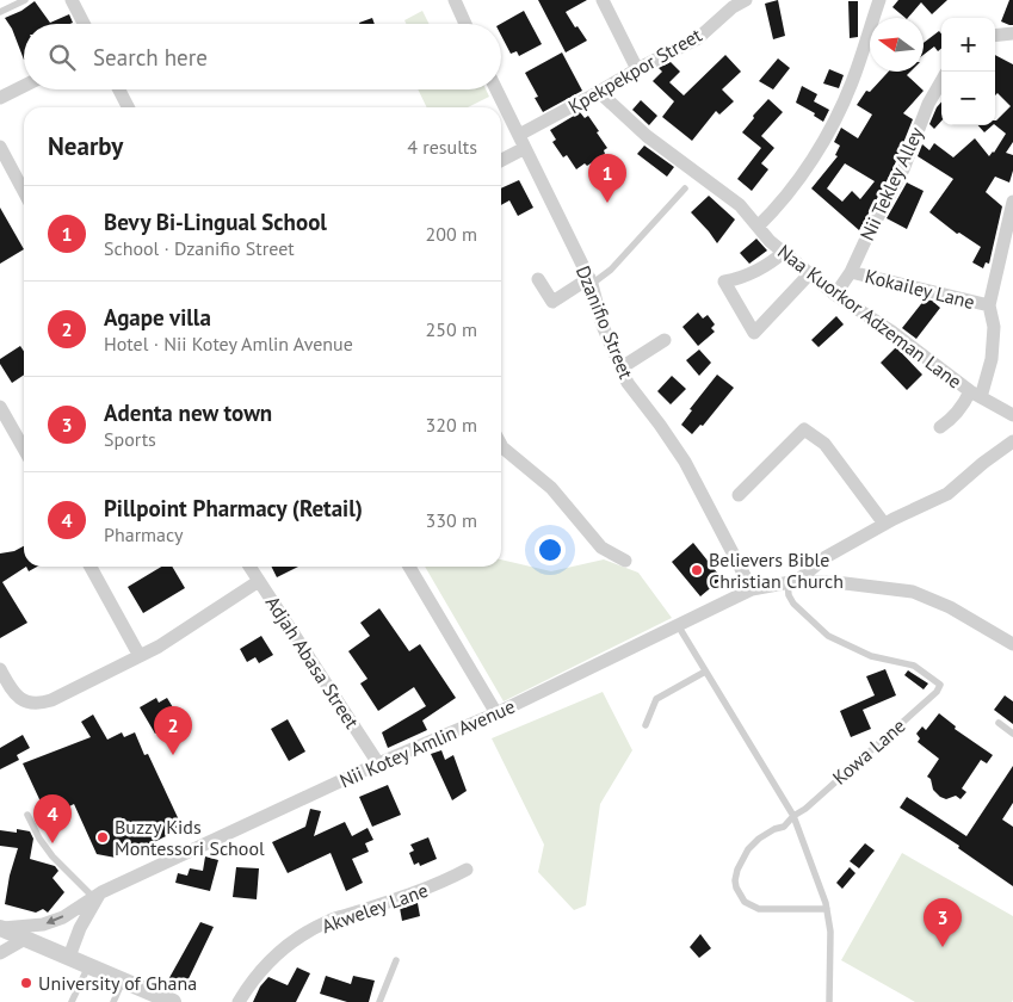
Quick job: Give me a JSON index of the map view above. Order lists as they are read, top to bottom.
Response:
{
  "streets": {
    "street": [
      "Kpekpekpor Street",
      "Nii Tekley Alley",
      "Kokailey Lane",
      "Naa Kuorkor Adzeman Lane",
      "Dzanifio Street",
      "Adjah Abasa Street",
      "Nii Kotey Amlin Avenue",
      "Akweley Lane"
    ],
    "lane": ["Kowa Lane"]
  },
  "crossings": [
    ["Kpekpekpor Street", "Naa Kuorkor Adzeman Lane"],
    ["Kpekpekpor Street", "Dzanifio Street"],
    ["Nii Tekley Alley", "Kokailey Lane"],
    ["Nii Tekley Alley", "Naa Kuorkor Adzeman Lane"],
    ["Dzanifio Street", "Nii Kotey Amlin Avenue"],
    ["Adjah Abasa Street", "Nii Kotey Amlin Avenue"],
    ["Nii Kotey Amlin Avenue", "Kowa Lane"]
  ],
  "places": ["Believers Bible Christian Church", "Buzzy Kids Montessori School", "University of Ghana"],
  "north": "left",
  "page": {
    "map_buttons": ["+", "−"],
    "search": "Search here",
    "heading": ["Nearby", "4 results"],
    "pins": [
      "1",
      "2",
      "4",
      "3"
    ],
    "list": [
      {
        "mark": "1",
        "name": "Bevy Bi-Lingual School",
        "note": "School · Dzanifio Street",
        "value": "200 m"
      },
      {
        "mark": "2",
        "name": "Agape villa",
        "note": "Hotel · Nii Kotey Amlin Avenue",
        "value": "250 m"
      },
      {
        "mark": "3",
        "name": "Adenta new town",
        "note": "Sports",
        "value": "320 m"
      },
      {
        "mark": "4",
        "name": "Pillpoint Pharmacy (Retail)",
        "note": "Pharmacy",
        "value": "330 m"
      }
    ]
  }
}
